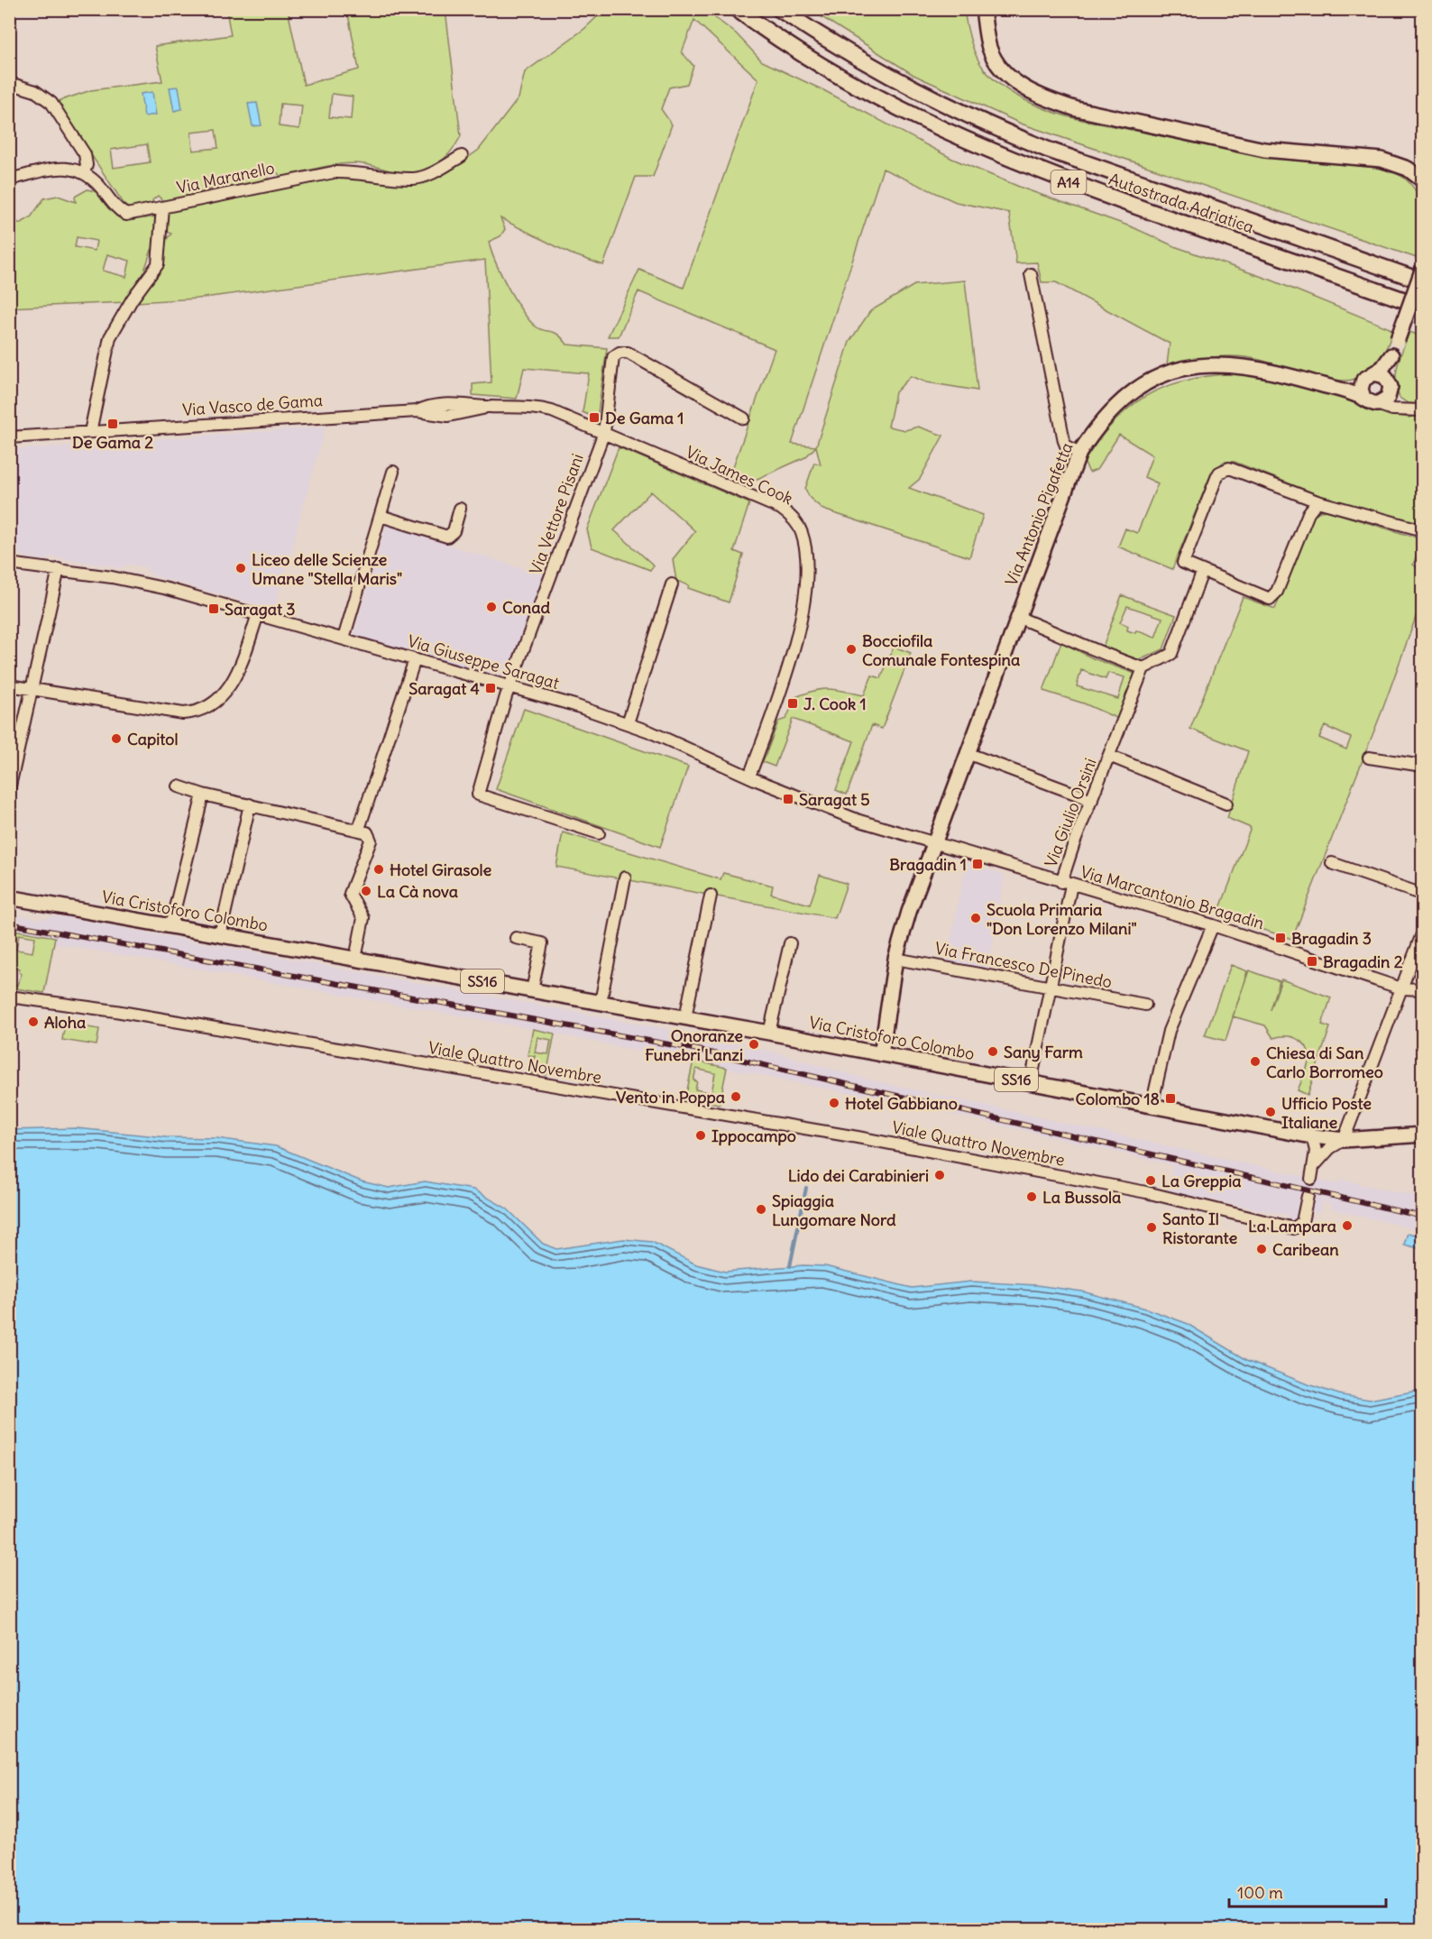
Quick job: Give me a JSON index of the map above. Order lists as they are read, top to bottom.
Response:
{
  "streets": {
    "highway": ["A14", "Autostrada Adriatica"],
    "main road": ["Via Antonio Pigafetta", "Via Cristoforo Colombo", "SS16"],
    "street": [
      "Via Maranello",
      "Via Vasco de Gama",
      "Via James Cook",
      "Via Vettore Pisani",
      "Via Giuseppe Saragat",
      "Via Giulio Orsini",
      "Via Marcantonio Bragadin",
      "Via Francesco De Pinedo",
      "Viale Quattro Novembre"
    ]
  },
  "crossings": [
    ["Via Vasco de Gama", "Via James Cook"],
    ["Via Vasco de Gama", "Via Vettore Pisani"],
    ["Via James Cook", "Via Vettore Pisani"],
    ["Via James Cook", "Via Giuseppe Saragat"],
    ["Via Vettore Pisani", "Via Giuseppe Saragat"],
    ["Via Antonio Pigafetta", "Via Giuseppe Saragat"],
    ["Via Antonio Pigafetta", "Via Marcantonio Bragadin"],
    ["Via Antonio Pigafetta", "Via Cristoforo Colombo"],
    ["Via Antonio Pigafetta", "Via Francesco De Pinedo"],
    ["Via Giuseppe Saragat", "Via Marcantonio Bragadin"],
    ["Via Giulio Orsini", "Via Marcantonio Bragadin"],
    ["Via Giulio Orsini", "Via Cristoforo Colombo"],
    ["Via Giulio Orsini", "Via Francesco De Pinedo"]
  ],
  "places": {
    "transit": [
      "De Gama 1",
      "De Gama 2",
      "Saragat 3",
      "Saragat 4",
      "J. Cook 1",
      "Saragat 5",
      "Bragadin 1",
      "Bragadin 3",
      "Bragadin 2",
      "Colombo 18"
    ],
    "other": [
      "Liceo delle Scienze Umane \"Stella Maris\"",
      "Conad",
      "Bocciofila Comunale Fontespina",
      "Capitol",
      "Hotel Girasole",
      "La Cà nova",
      "Scuola Primaria \"Don Lorenzo Milani\"",
      "Aloha",
      "Onoranze Funebri Lanzi",
      "Sany Farm",
      "Chiesa di San Carlo Borromeo",
      "Vento in Poppa",
      "Hotel Gabbiano",
      "Ufficio Poste Italiane",
      "Ippocampo",
      "Lido dei Carabinieri",
      "La Greppia",
      "La Bussola",
      "Spiaggia Lungomare Nord",
      "La Lampara",
      "Santo Il Ristorante",
      "Caribean"
    ]
  },
  "scale_bar": "100 m"
}
